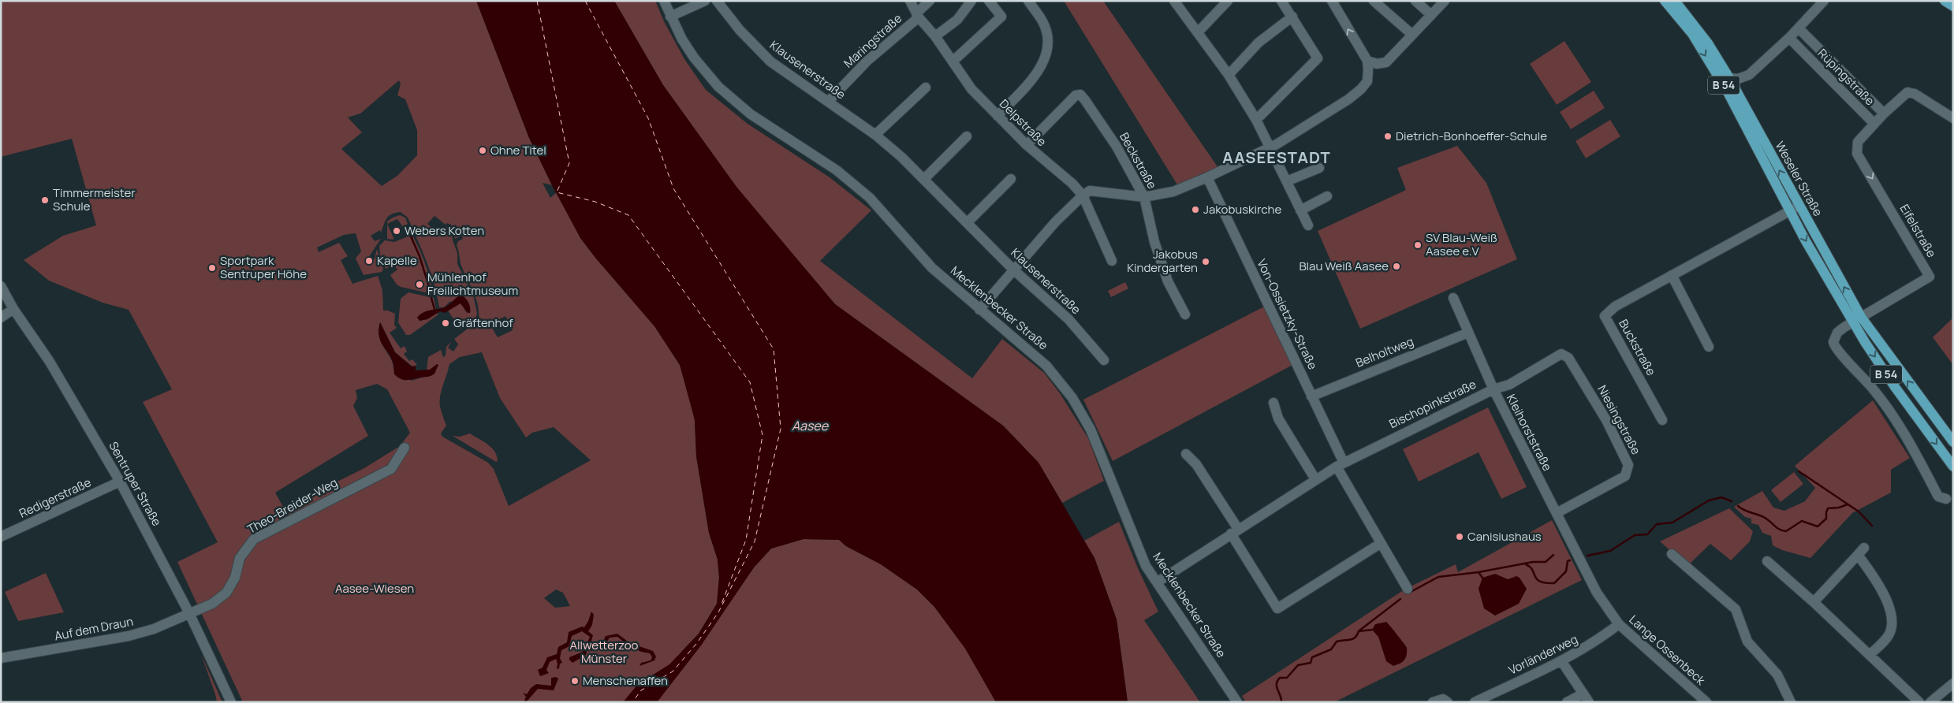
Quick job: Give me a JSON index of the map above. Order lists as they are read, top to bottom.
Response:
{
  "streets": {
    "main road": ["B 54", "Weseler Straße"],
    "street": [
      "Maringstraße",
      "Klausenerstraße",
      "Rüpingstraße",
      "Delpstraße",
      "Beckstraße",
      "Eifelstraße",
      "Mecklenbecker Straße",
      "Von-Ossietzky-Straße",
      "Buckstraße",
      "Belholtweg",
      "Bischopinkstraße",
      "Niesingstraße",
      "Kleihorststraße",
      "Sentruper Straße",
      "Redigerstraße",
      "Theo-Breider-Weg",
      "Auf dem Draun",
      "Lange Ossenbeck",
      "Vorländerweg"
    ]
  },
  "crossings": [
    ["Maringstraße", "Klausenerstraße"],
    ["Maringstraße", "Delpstraße"],
    ["Rüpingstraße", "Eifelstraße"],
    ["B 54", "Weseler Straße"],
    ["Delpstraße", "Beckstraße"],
    ["Weseler Straße", "Eifelstraße"],
    ["Weseler Straße", "Buckstraße"],
    ["Mecklenbecker Straße", "Bischopinkstraße"],
    ["Von-Ossietzky-Straße", "Belholtweg"],
    ["Von-Ossietzky-Straße", "Bischopinkstraße"],
    ["Belholtweg", "Kleihorststraße"],
    ["Bischopinkstraße", "Niesingstraße"],
    ["Bischopinkstraße", "Kleihorststraße"],
    ["Niesingstraße", "Kleihorststraße"],
    ["Kleihorststraße", "Lange Ossenbeck"],
    ["Sentruper Straße", "Redigerstraße"],
    ["Sentruper Straße", "Theo-Breider-Weg"],
    ["Sentruper Straße", "Auf dem Draun"],
    ["Theo-Breider-Weg", "Auf dem Draun"],
    ["Lange Ossenbeck", "Vorländerweg"]
  ],
  "districts": ["AASEESTADT"],
  "water": ["Aasee"],
  "parks": ["Aasee-Wiesen", "Allwetterzoo Münster"],
  "places": [
    "Dietrich-Bonhoeffer-Schule",
    "Ohne Titel",
    "Timmermeister Schule",
    "Jakobuskirche",
    "Webers Kotten",
    "SV Blau-Weiß Aasee e.V",
    "Kapelle",
    "Jakobus Kindergarten",
    "Blau Weiß Aasee",
    "Sportpark Sentruper Höhe",
    "Mühlenhof Freilichtmuseum",
    "Gräftenhof",
    "Canisiushaus",
    "Menschenaffen"
  ]
}
